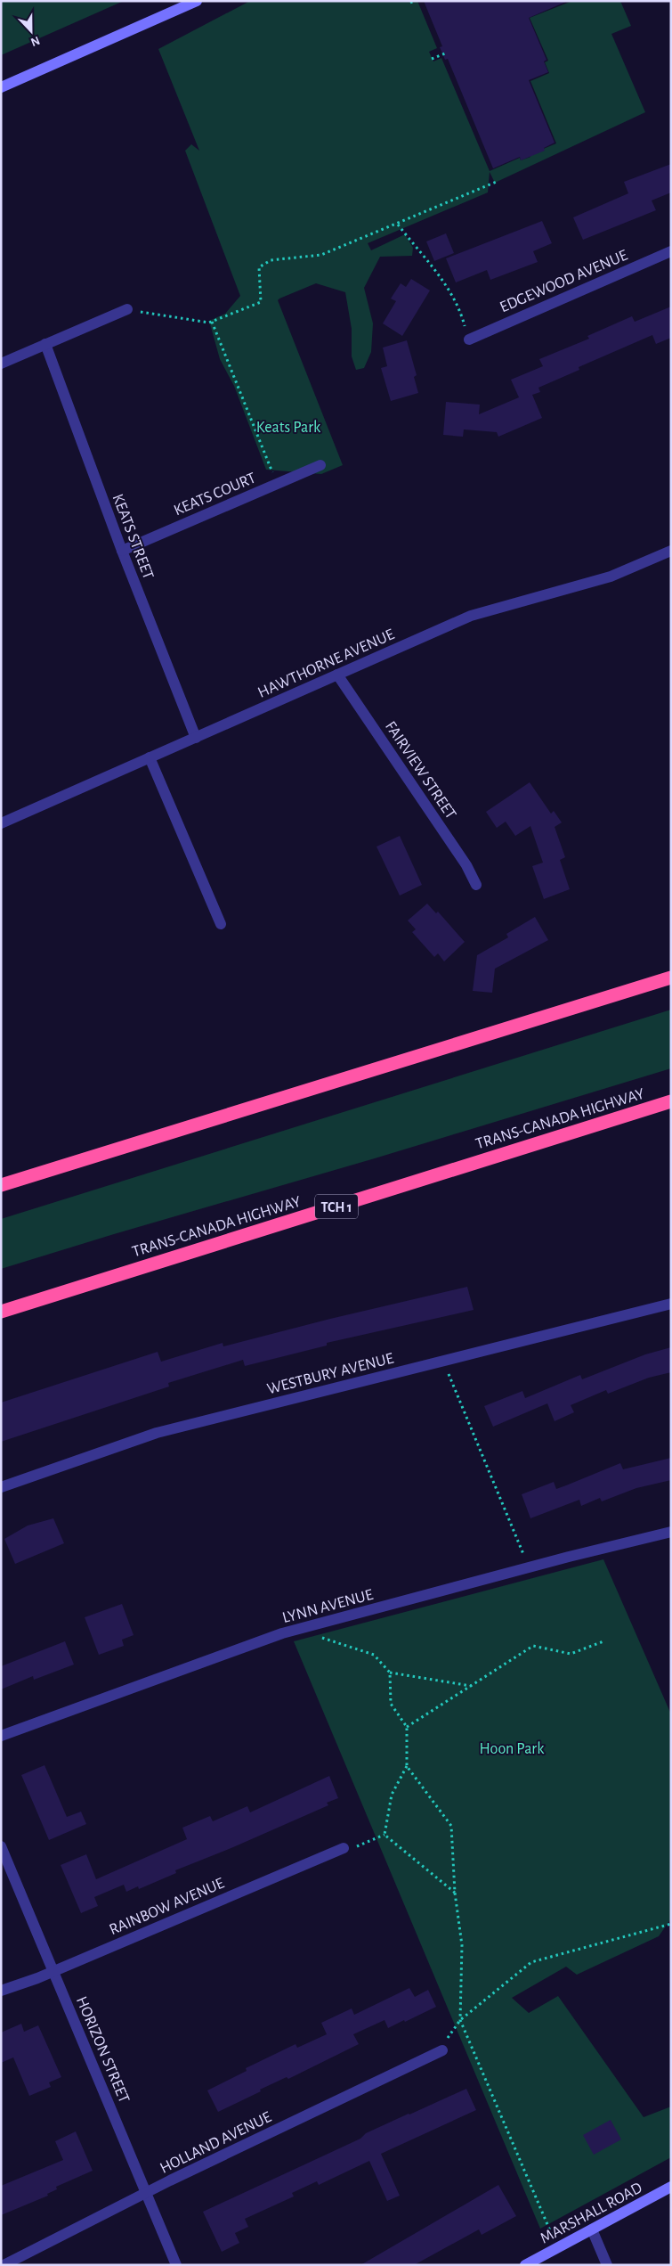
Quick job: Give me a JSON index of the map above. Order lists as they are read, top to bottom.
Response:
{
  "streets": {
    "highway": ["TRANS-CANADA HIGHWAY", "TCH 1"],
    "street": [
      "EDGEWOOD AVENUE",
      "KEATS COURT",
      "KEATS STREET",
      "HAWTHORNE AVENUE",
      "FAIRVIEW STREET",
      "WESTBURY AVENUE",
      "LYNN AVENUE",
      "RAINBOW AVENUE",
      "HORIZON STREET",
      "HOLLAND AVENUE",
      "MARSHALL ROAD"
    ]
  },
  "crossings": [
    ["KEATS COURT", "KEATS STREET"],
    ["KEATS STREET", "HAWTHORNE AVENUE"],
    ["HAWTHORNE AVENUE", "FAIRVIEW STREET"],
    ["RAINBOW AVENUE", "HORIZON STREET"],
    ["HORIZON STREET", "HOLLAND AVENUE"]
  ],
  "parks": ["Keats Park", "Hoon Park"],
  "north": "bottom"
}
